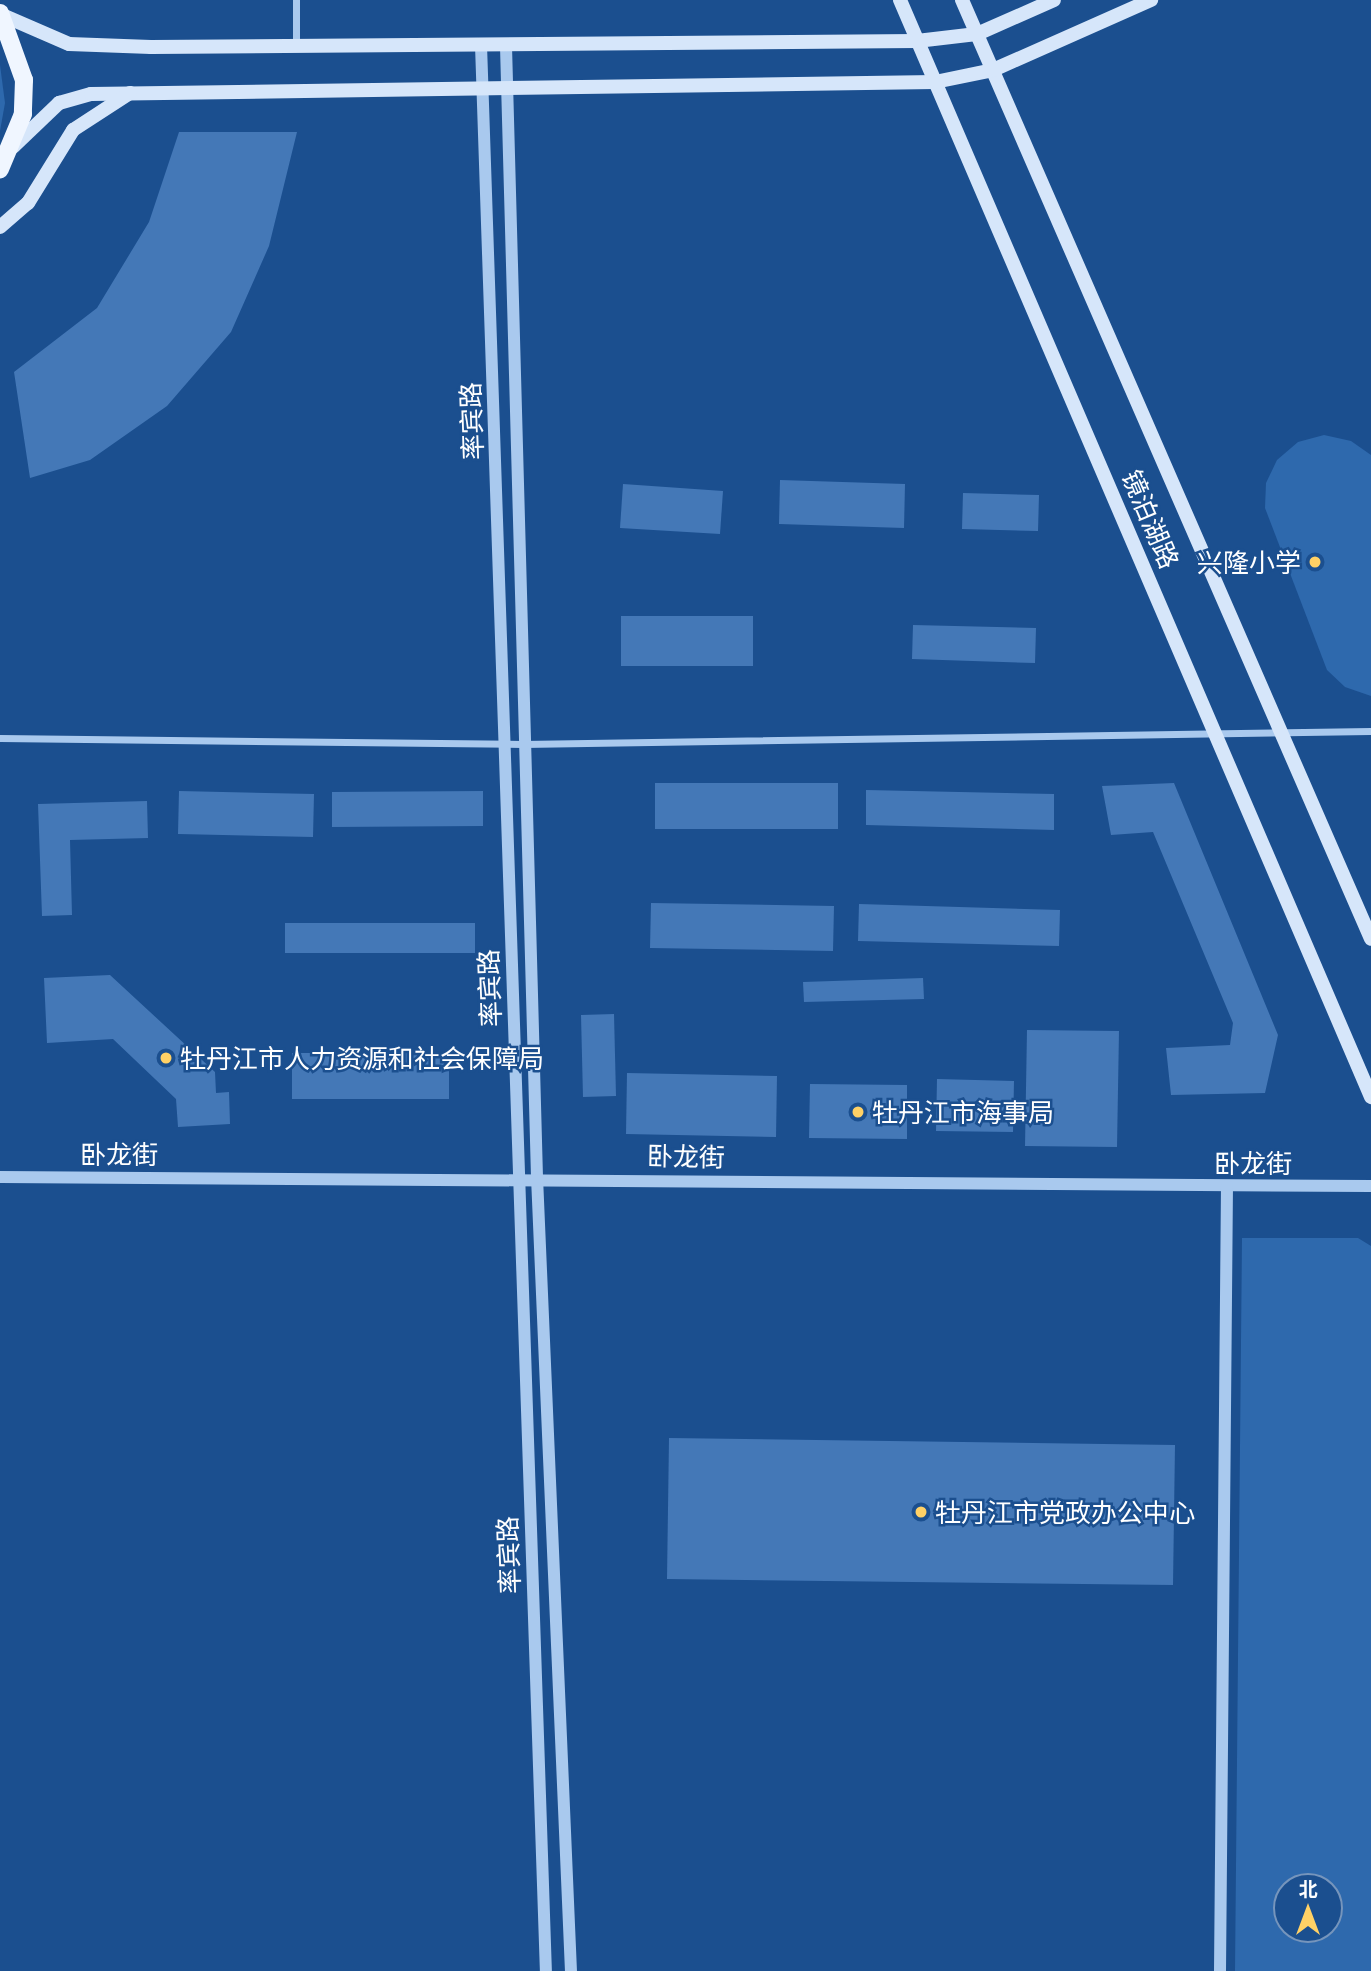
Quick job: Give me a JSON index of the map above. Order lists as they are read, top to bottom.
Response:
{
  "streets": {
    "main road": ["镜泊湖路"],
    "street": ["率宾路", "卧龙街"]
  },
  "crossings": [
    ["率宾路", "卧龙街"]
  ],
  "places": [
    "兴隆小学",
    "牡丹江市人力资源和社会保障局",
    "牡丹江市海事局",
    "牡丹江市党政办公中心"
  ],
  "north": "top"
}
